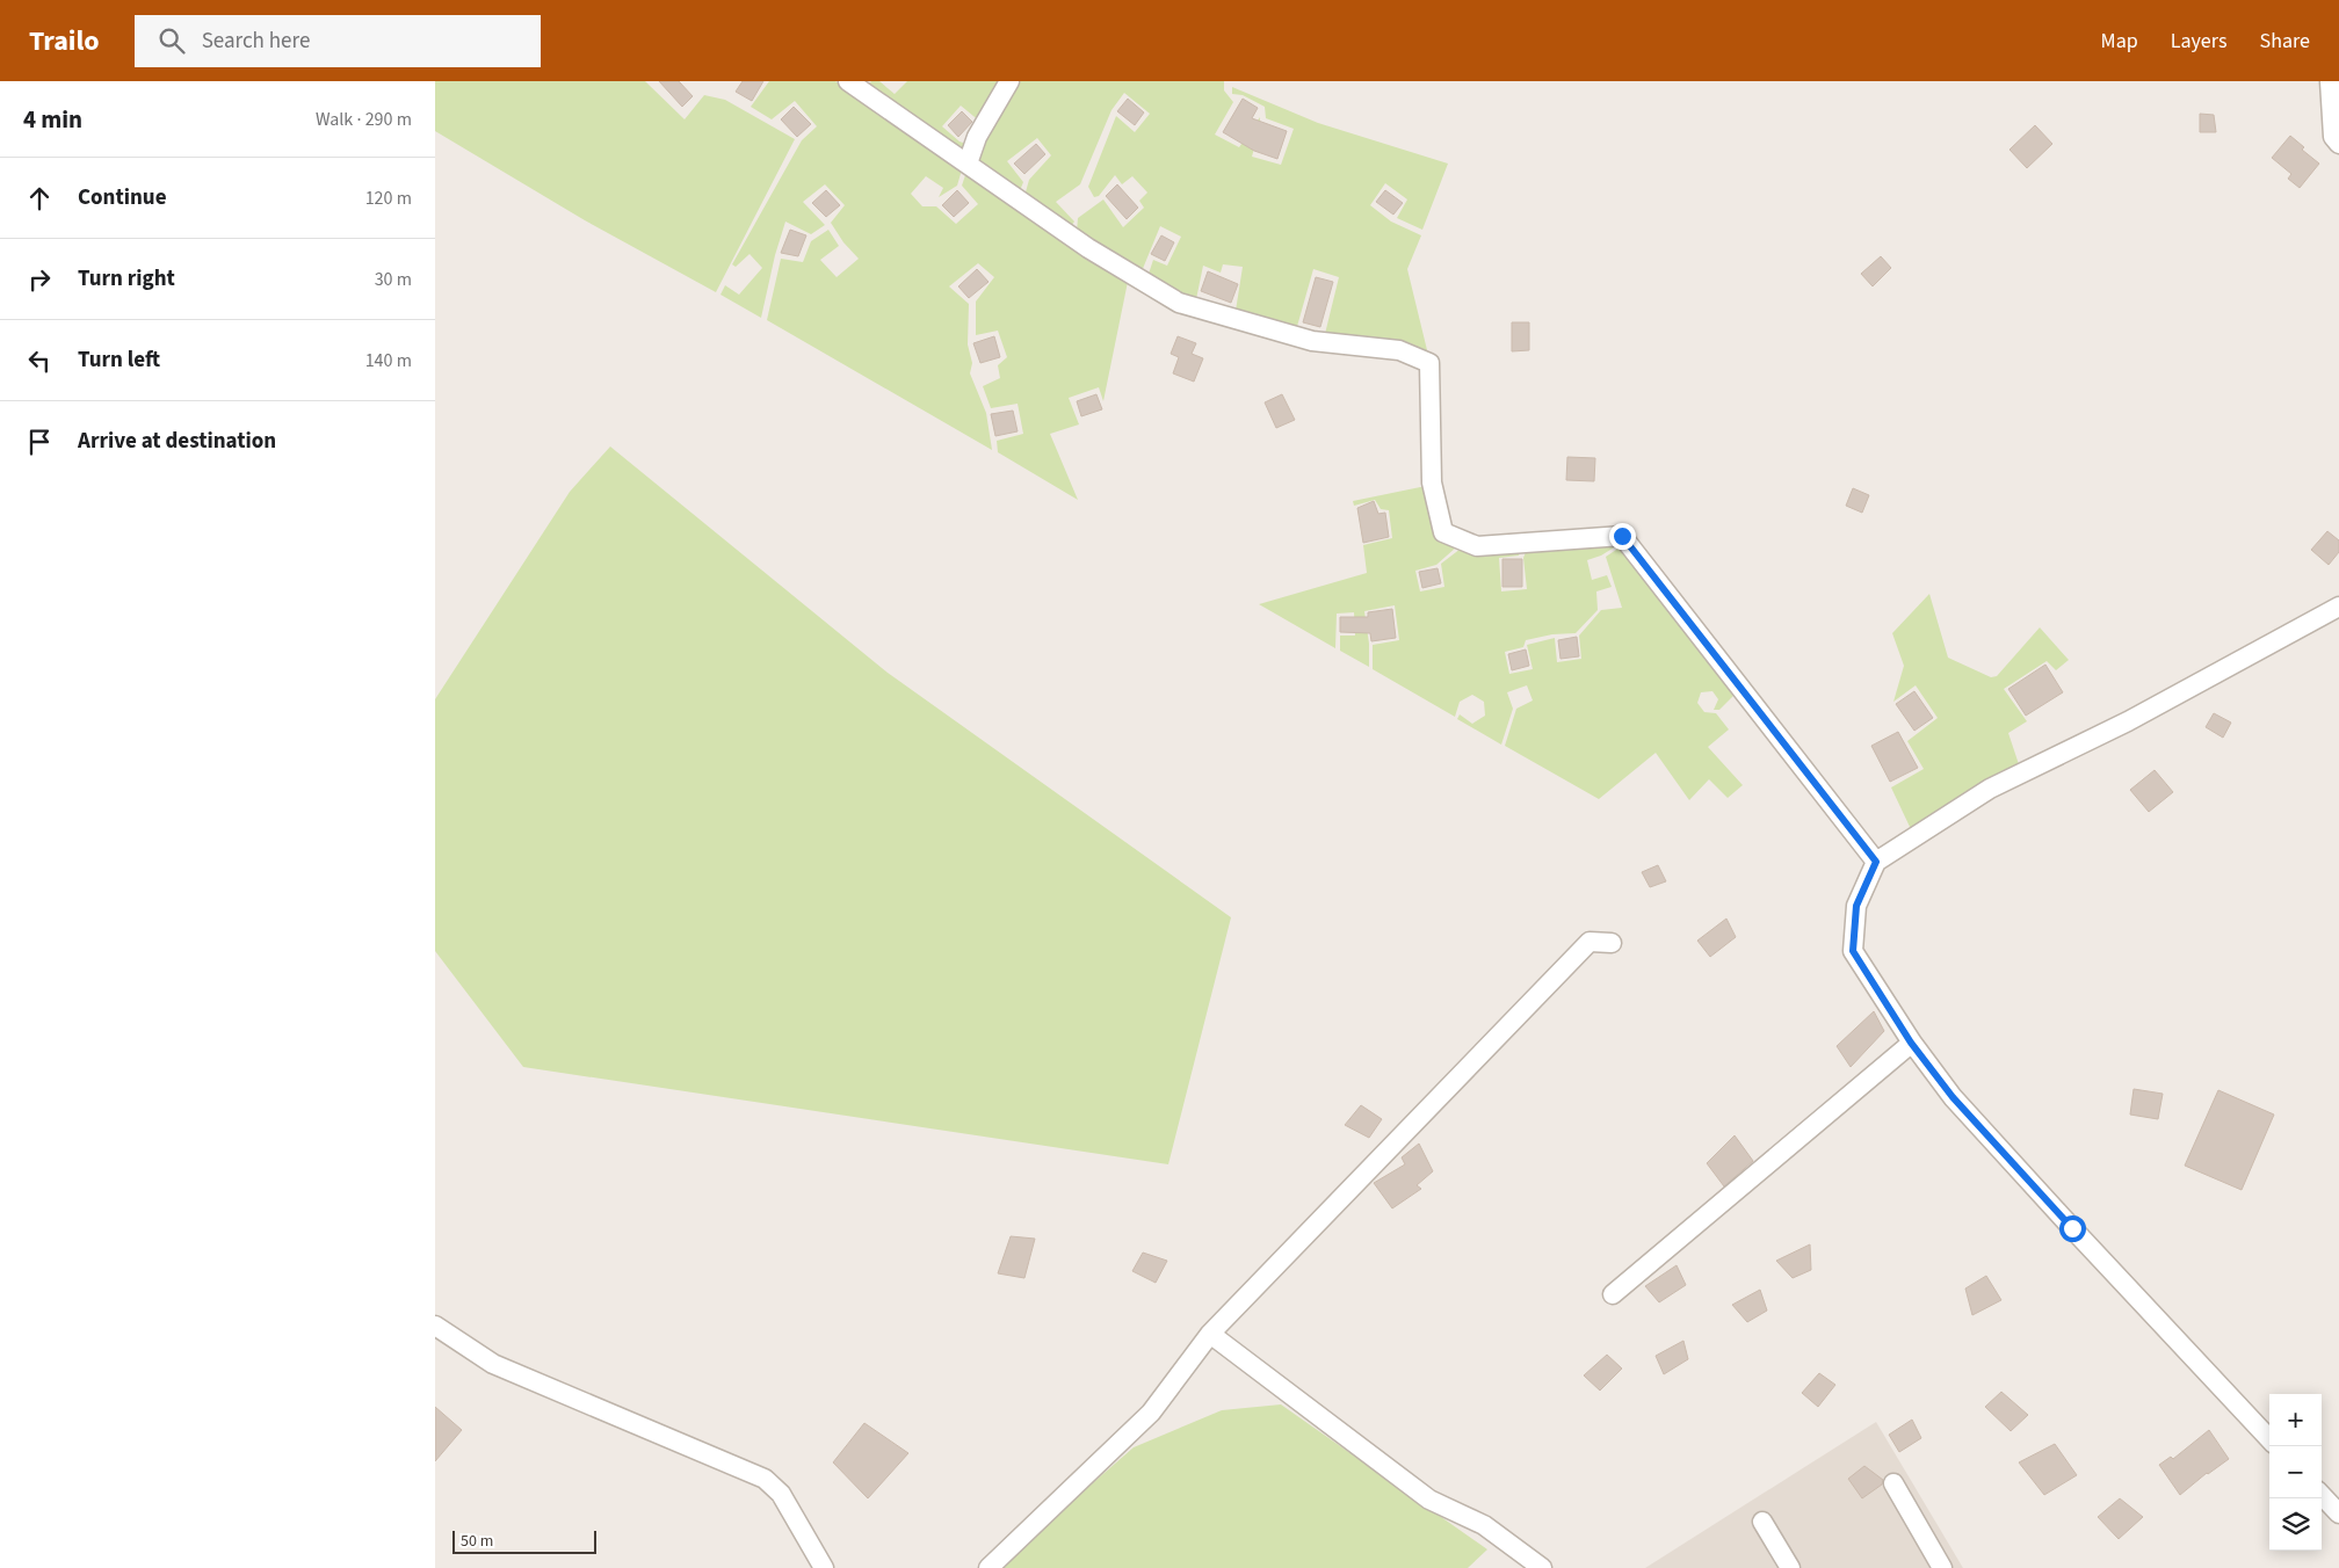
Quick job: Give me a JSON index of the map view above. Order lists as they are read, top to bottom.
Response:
{
  "scale_bar": "50 m",
  "page": {
    "header": "Trailo",
    "search": "Search here",
    "nav": ["Map", "Layers", "Share"],
    "heading": ["4 min", "Walk · 290 m"],
    "list": [
      ["Continue", "120 m"],
      ["Turn right", "30 m"],
      ["Turn left", "140 m"],
      "Arrive at destination"
    ],
    "map_buttons": ["+", "−"],
    "scale": "50 m"
  }
}
